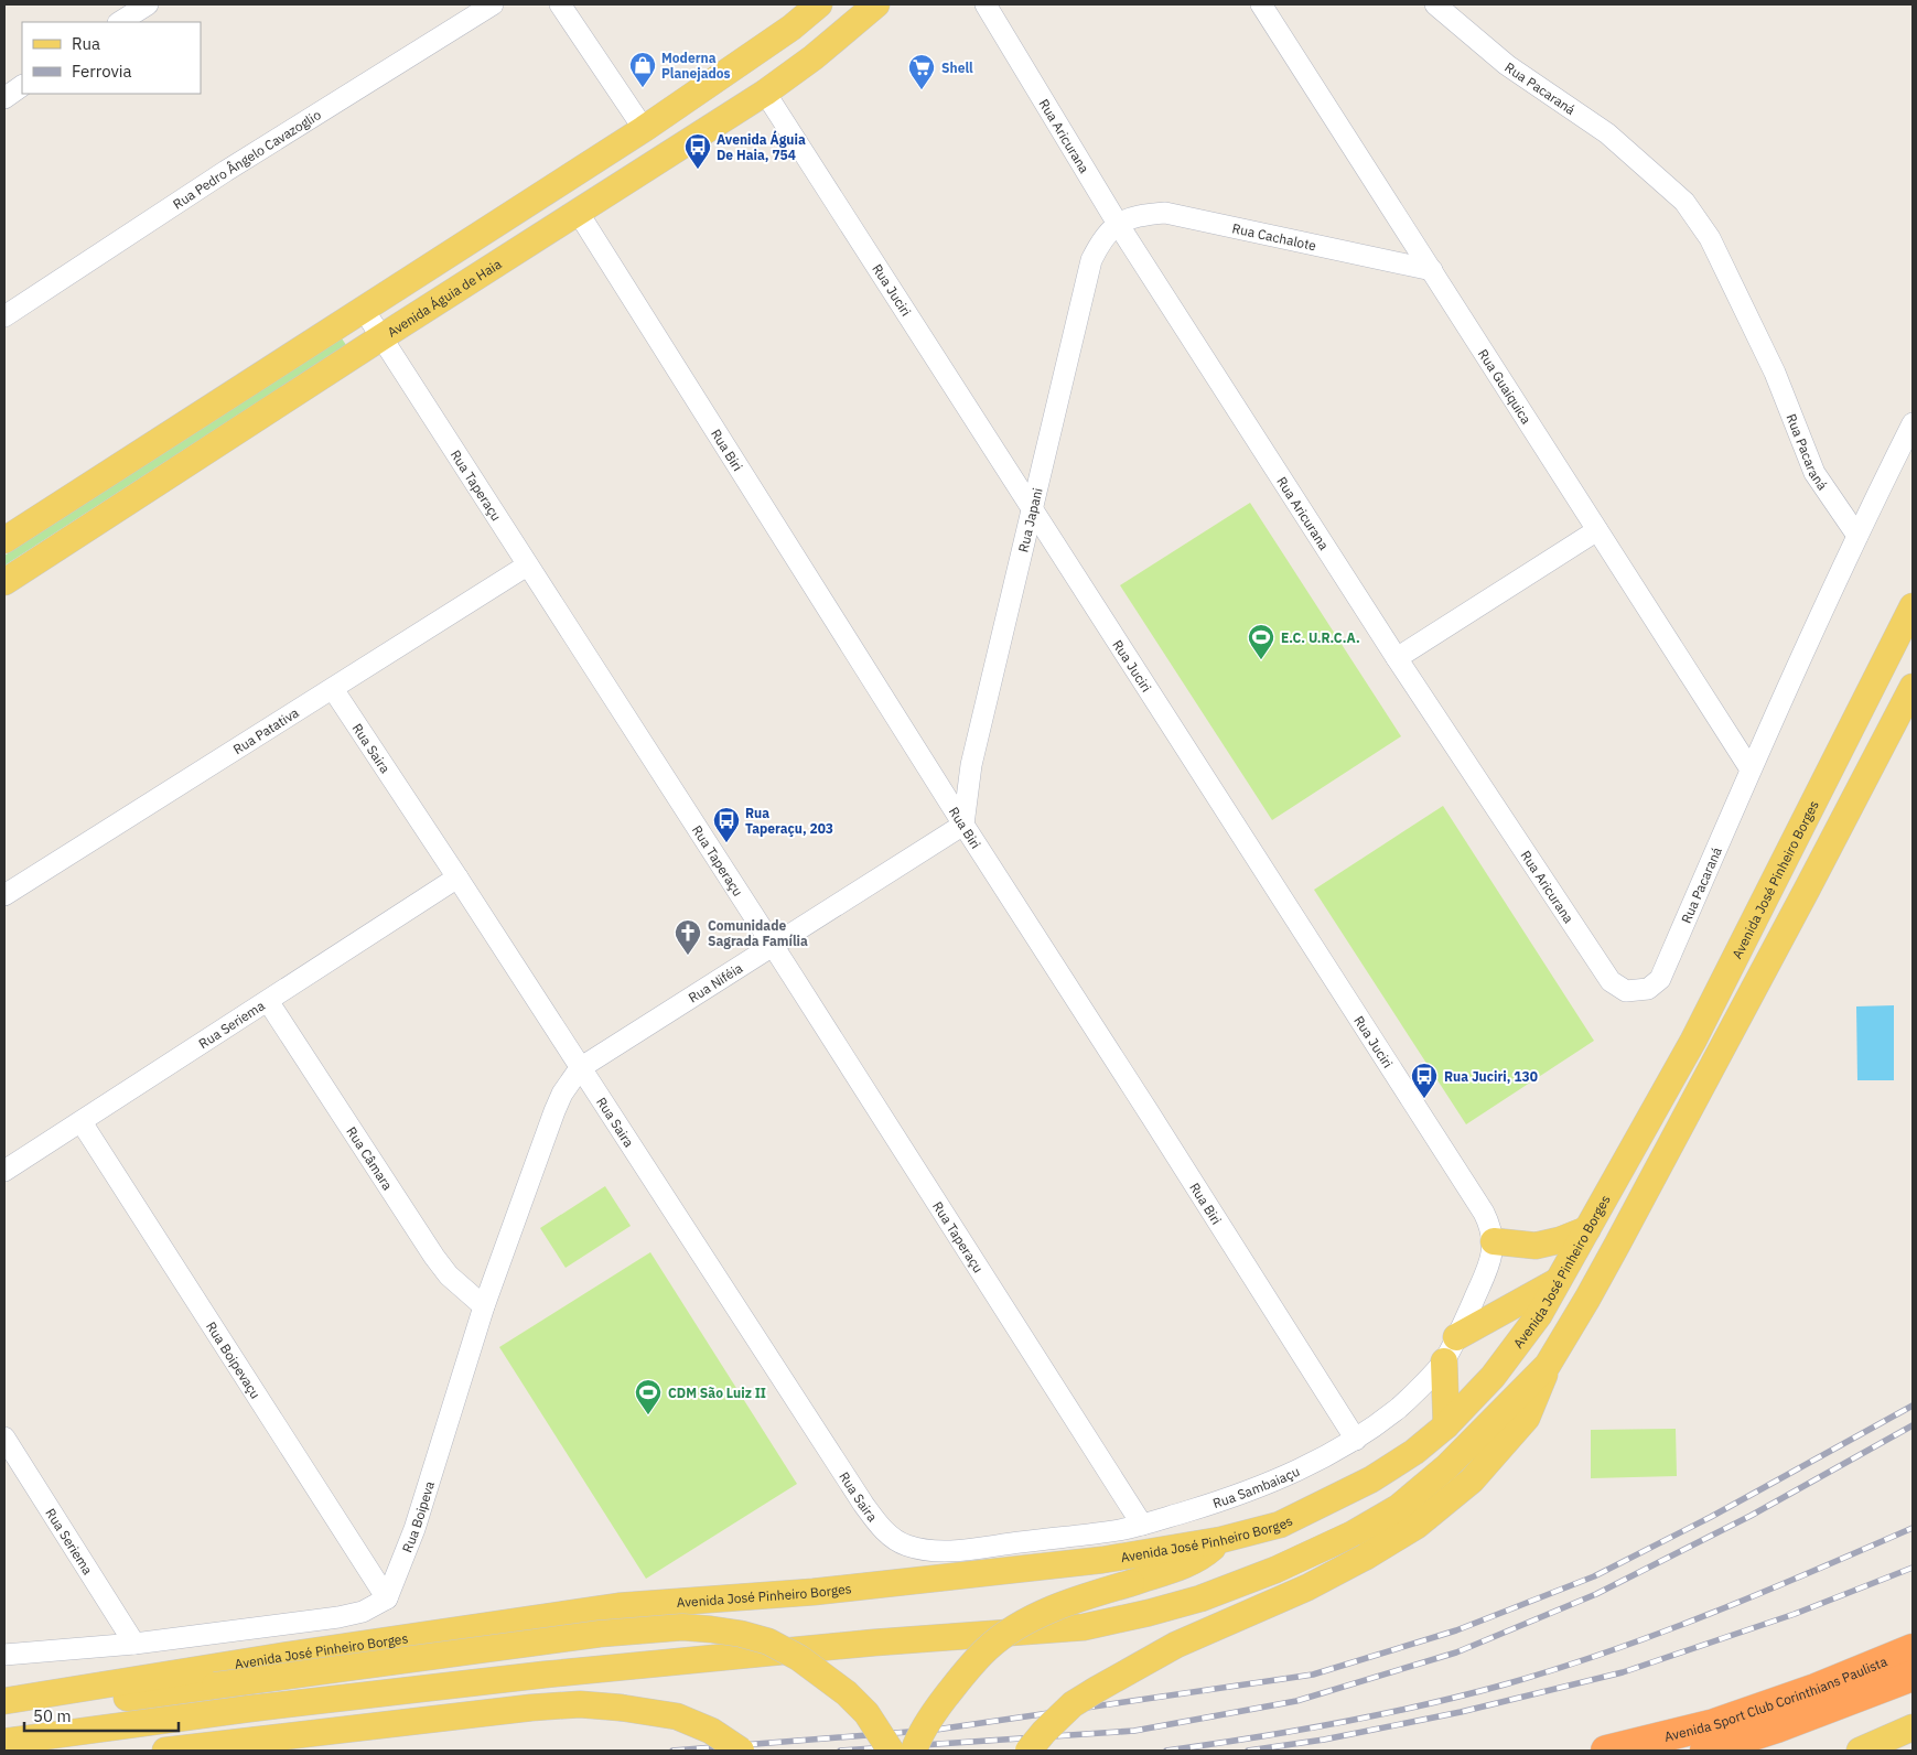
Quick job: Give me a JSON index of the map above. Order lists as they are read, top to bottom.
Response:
{
  "streets": {
    "highway": ["Avenida Sport Club Corinthians Paulista"],
    "main road": ["Avenida Águia de Haia", "Avenida José Pinheiro Borges"],
    "street": [
      "Rua Pacaraná",
      "Rua Aricurana",
      "Rua Pedro Ângelo Cavazoglio",
      "Rua Cachalote",
      "Rua Juciri",
      "Rua Guaiquica",
      "Rua Biri",
      "Rua Taperaçu",
      "Rua Japani",
      "Rua Patativa",
      "Rua Saira",
      "Rua Niféia",
      "Rua Seriema",
      "Rua Câmara",
      "Rua Boipevaçu",
      "Rua Sambaiaçu",
      "Rua Boipeva"
    ]
  },
  "crossings": [
    ["Rua Pacaraná", "Rua Aricurana"],
    ["Rua Pacaraná", "Rua Guaiquica"],
    ["Rua Aricurana", "Rua Cachalote"],
    ["Rua Aricurana", "Rua Japani"],
    ["Rua Cachalote", "Rua Guaiquica"],
    ["Rua Cachalote", "Rua Japani"],
    ["Rua Juciri", "Avenida Águia de Haia"],
    ["Rua Juciri", "Rua Japani"],
    ["Rua Juciri", "Rua Sambaiaçu"],
    ["Avenida Águia de Haia", "Rua Biri"],
    ["Avenida Águia de Haia", "Rua Taperaçu"],
    ["Rua Biri", "Rua Japani"],
    ["Rua Biri", "Rua Niféia"],
    ["Rua Biri", "Rua Sambaiaçu"],
    ["Rua Taperaçu", "Rua Patativa"],
    ["Rua Taperaçu", "Rua Niféia"],
    ["Rua Taperaçu", "Rua Sambaiaçu"],
    ["Rua Japani", "Rua Niféia"],
    ["Rua Patativa", "Rua Saira"],
    ["Rua Saira", "Rua Niféia"],
    ["Rua Saira", "Rua Seriema"],
    ["Rua Saira", "Rua Sambaiaçu"],
    ["Rua Saira", "Rua Boipeva"],
    ["Rua Niféia", "Rua Boipeva"],
    ["Rua Seriema", "Rua Câmara"],
    ["Rua Seriema", "Rua Boipevaçu"],
    ["Rua Câmara", "Rua Boipeva"],
    ["Rua Boipevaçu", "Rua Boipeva"]
  ],
  "places": {
    "shop": ["Moderna Planejados"],
    "supermarket": ["Shell"],
    "bus stop": ["Avenida Águia De Haia, 754", "Rua Taperaçu, 203", "Rua Juciri, 130"],
    "sports": ["E.C. U.R.C.A.", "CDM São Luiz II"],
    "church": ["Comunidade Sagrada Família"]
  },
  "legend": ["Rua", "Ferrovia"],
  "scale_bar": "50 m"
}
